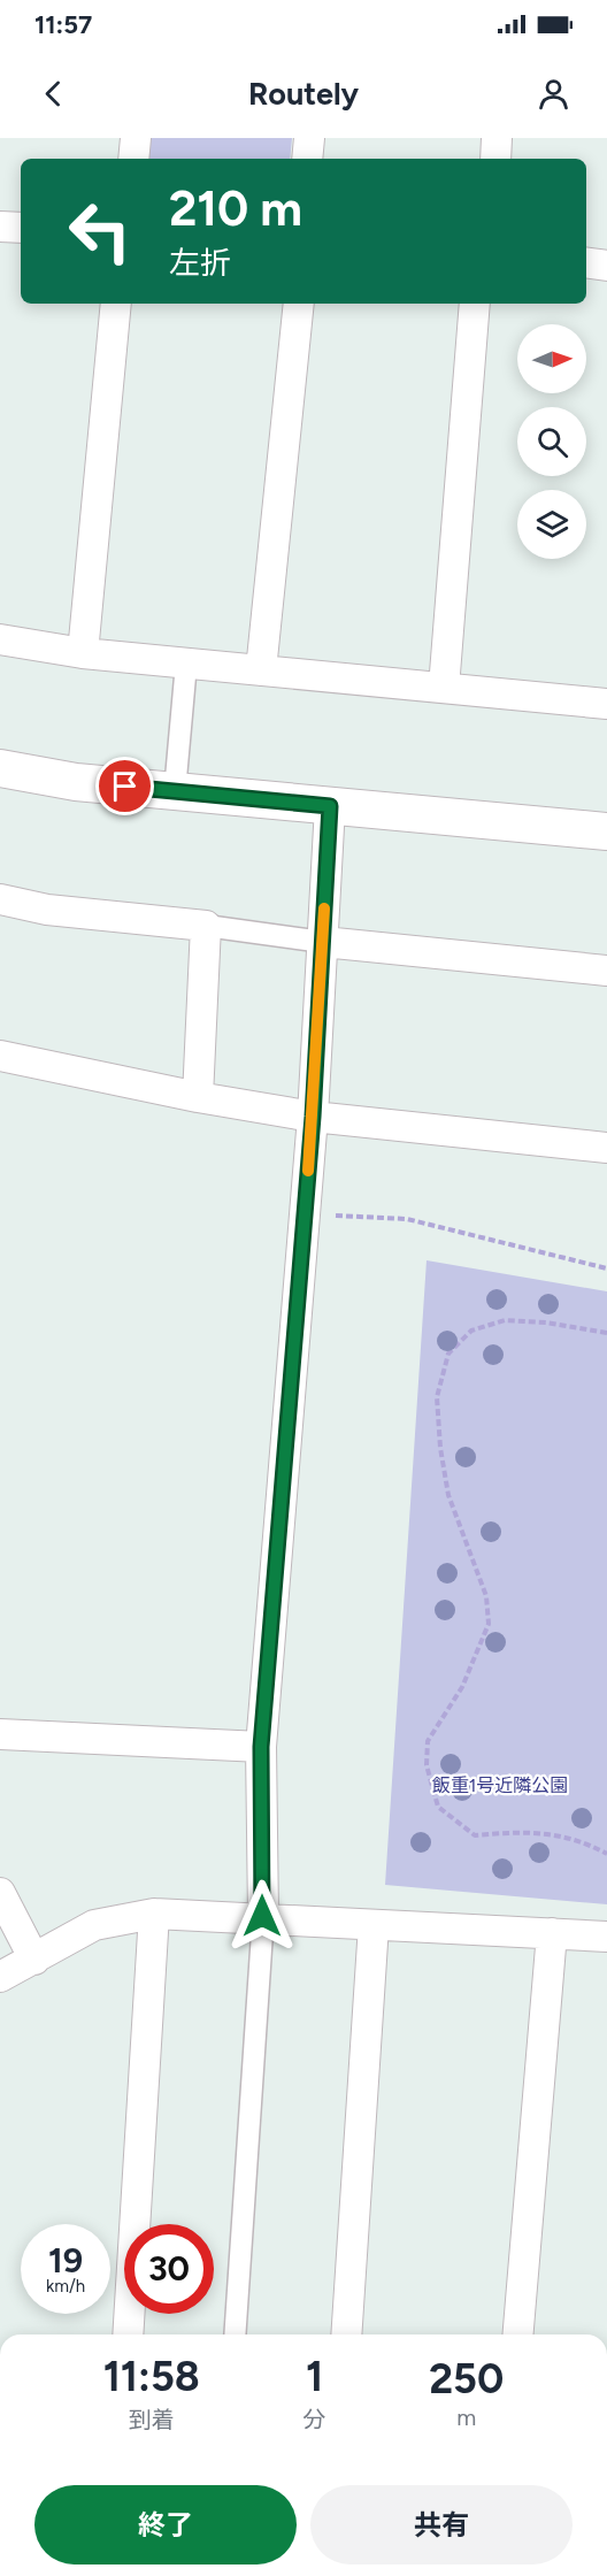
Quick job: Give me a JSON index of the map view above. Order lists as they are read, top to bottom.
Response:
{
  "parks": ["飯重1号近隣公園"],
  "north": "right",
  "page": {
    "status": "11:57",
    "header": "Routely",
    "turn": ["210 m", "左折"],
    "speed": "19 km/h",
    "limit": "30",
    "eta": [
      "11:58",
      "到着",
      "1",
      "分",
      "250",
      "m"
    ],
    "buttons": ["終了", "共有"]
  }
}
